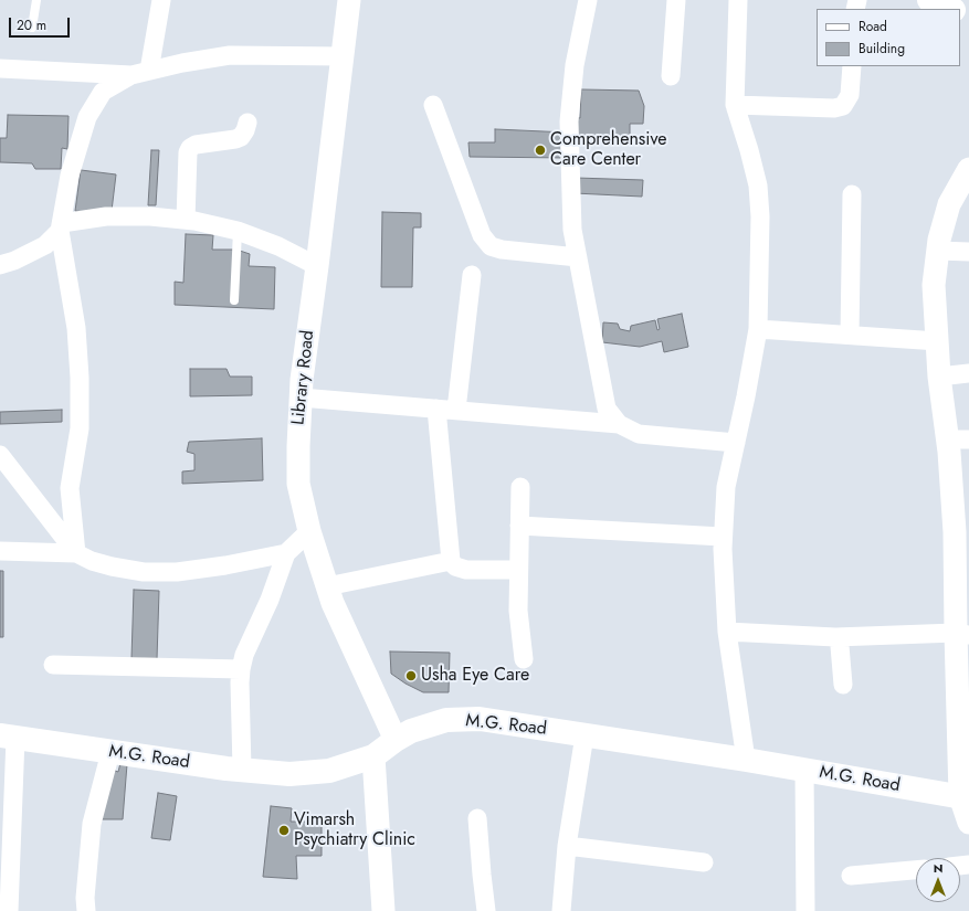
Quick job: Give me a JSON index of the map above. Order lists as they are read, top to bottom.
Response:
{
  "streets": {
    "main road": ["M.G. Road"],
    "street": ["Library Road"]
  },
  "crossings": [
    ["Library Road", "M.G. Road"]
  ],
  "places": ["Comprehensive Care Center", "Usha Eye Care", "Vimarsh Psychiatry Clinic"],
  "legend": ["Road", "Building"],
  "scale_bar": "20 m",
  "north": "top"
}
